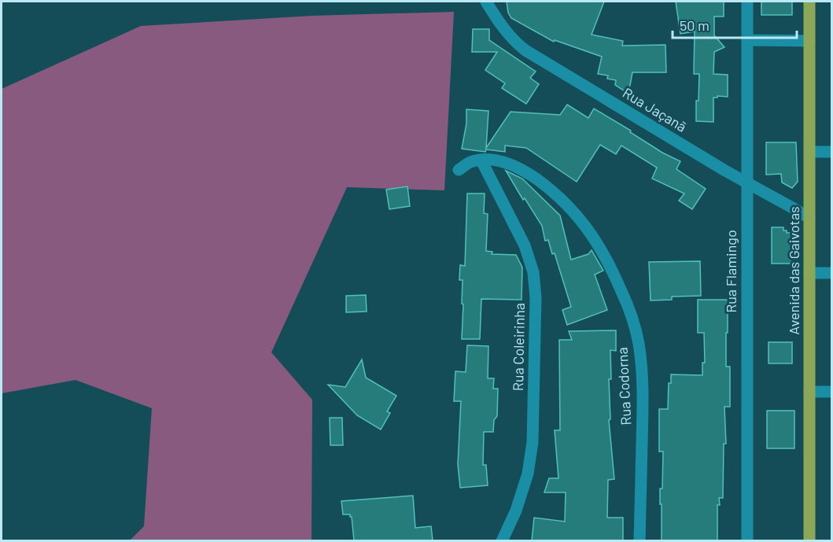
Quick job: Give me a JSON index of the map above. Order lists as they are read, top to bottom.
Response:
{
  "streets": {
    "main road": ["Avenida das Gaivotas"],
    "street": [
      "Rua Jaçanã",
      "Rua Flamingo",
      "Rua Coleirinha",
      "Rua Codorna"
    ]
  },
  "crossings": [
    ["Rua Jaçanã", "Avenida das Gaivotas"],
    ["Rua Jaçanã", "Rua Flamingo"],
    ["Rua Coleirinha", "Rua Codorna"]
  ],
  "scale_bar": "50 m"
}
